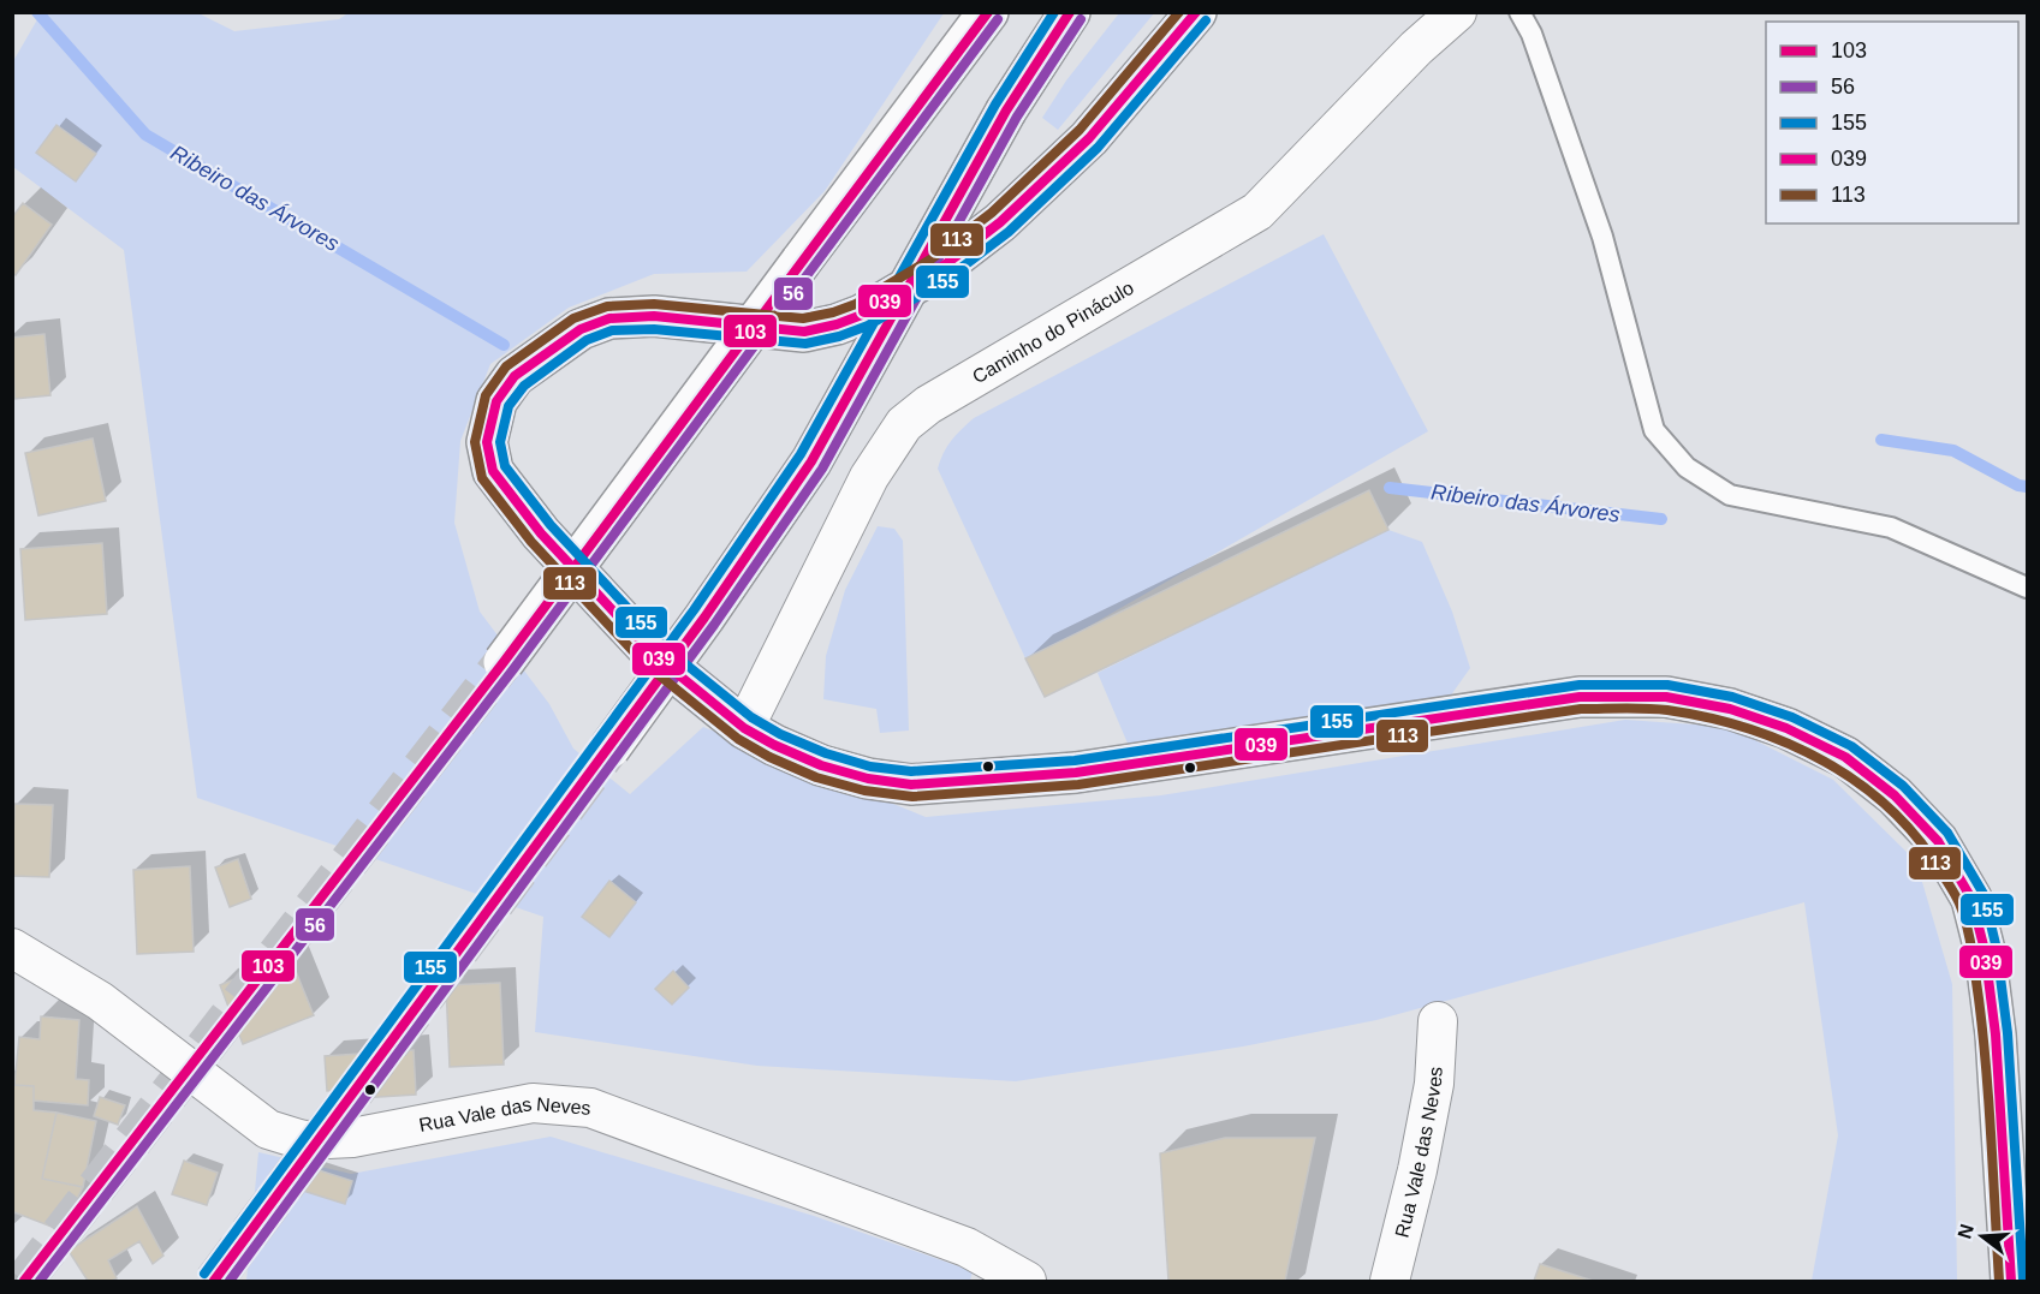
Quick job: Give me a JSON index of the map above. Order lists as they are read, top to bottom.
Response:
{
  "streets": {
    "street": ["Caminho do Pináculo", "Rua Vale das Neves"]
  },
  "water": ["Ribeiro das Árvores"],
  "lines": [
    "transit line 103",
    "transit line 155",
    "transit line 039",
    "transit line 113",
    "transit line 56"
  ],
  "legend": [
    "103",
    "56",
    "155",
    "039",
    "113"
  ],
  "north": "left"
}
